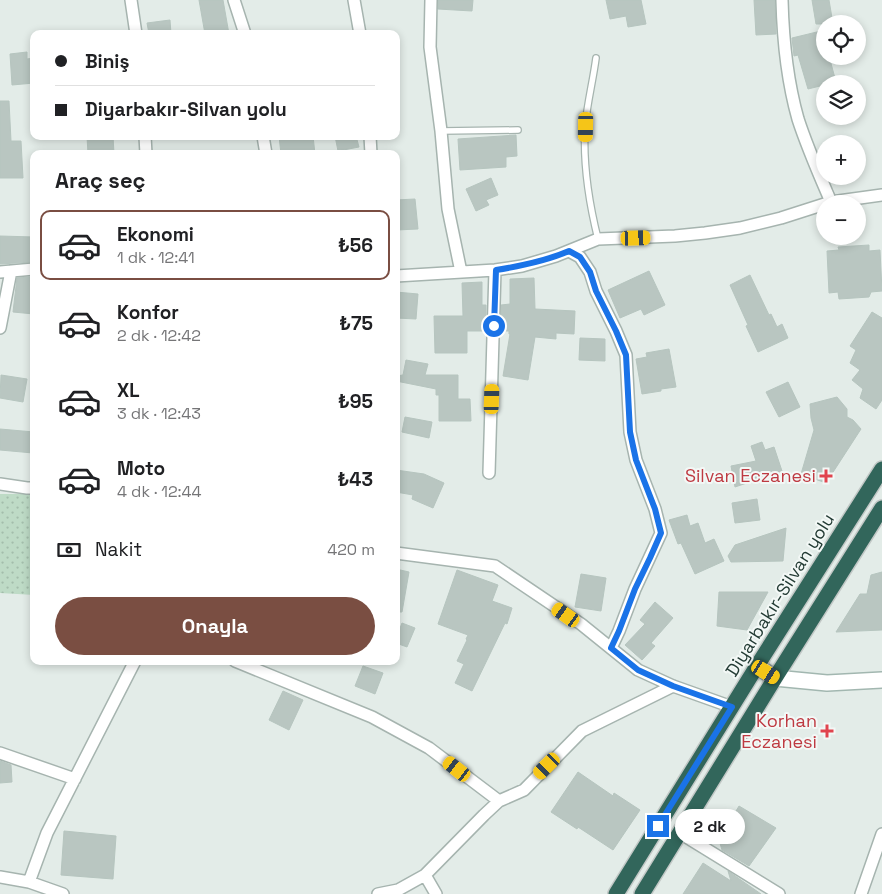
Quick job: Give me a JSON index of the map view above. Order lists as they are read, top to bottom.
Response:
{
  "streets": {
    "highway": ["Diyarbakır-Silvan yolu"]
  },
  "places": {
    "health": ["Silvan Eczanesi", "Korhan Eczanesi"]
  },
  "page": {
    "map_buttons": ["+", "−"],
    "banner": ["Biniş", "Diyarbakır-Silvan yolu"],
    "heading": "Araç seç",
    "list": [
      {
        "name": "Ekonomi",
        "note": "1 dk · 12:41",
        "value": "₺56"
      },
      {
        "name": "Konfor",
        "note": "2 dk · 12:42",
        "value": "₺75"
      },
      {
        "name": "XL",
        "note": "3 dk · 12:43",
        "value": "₺95"
      },
      {
        "name": "Moto",
        "note": "4 dk · 12:44",
        "value": "₺43"
      }
    ],
    "pay": ["Nakit", "420 m"],
    "buttons": "Onayla",
    "bubble": "2 dk"
  }
}
